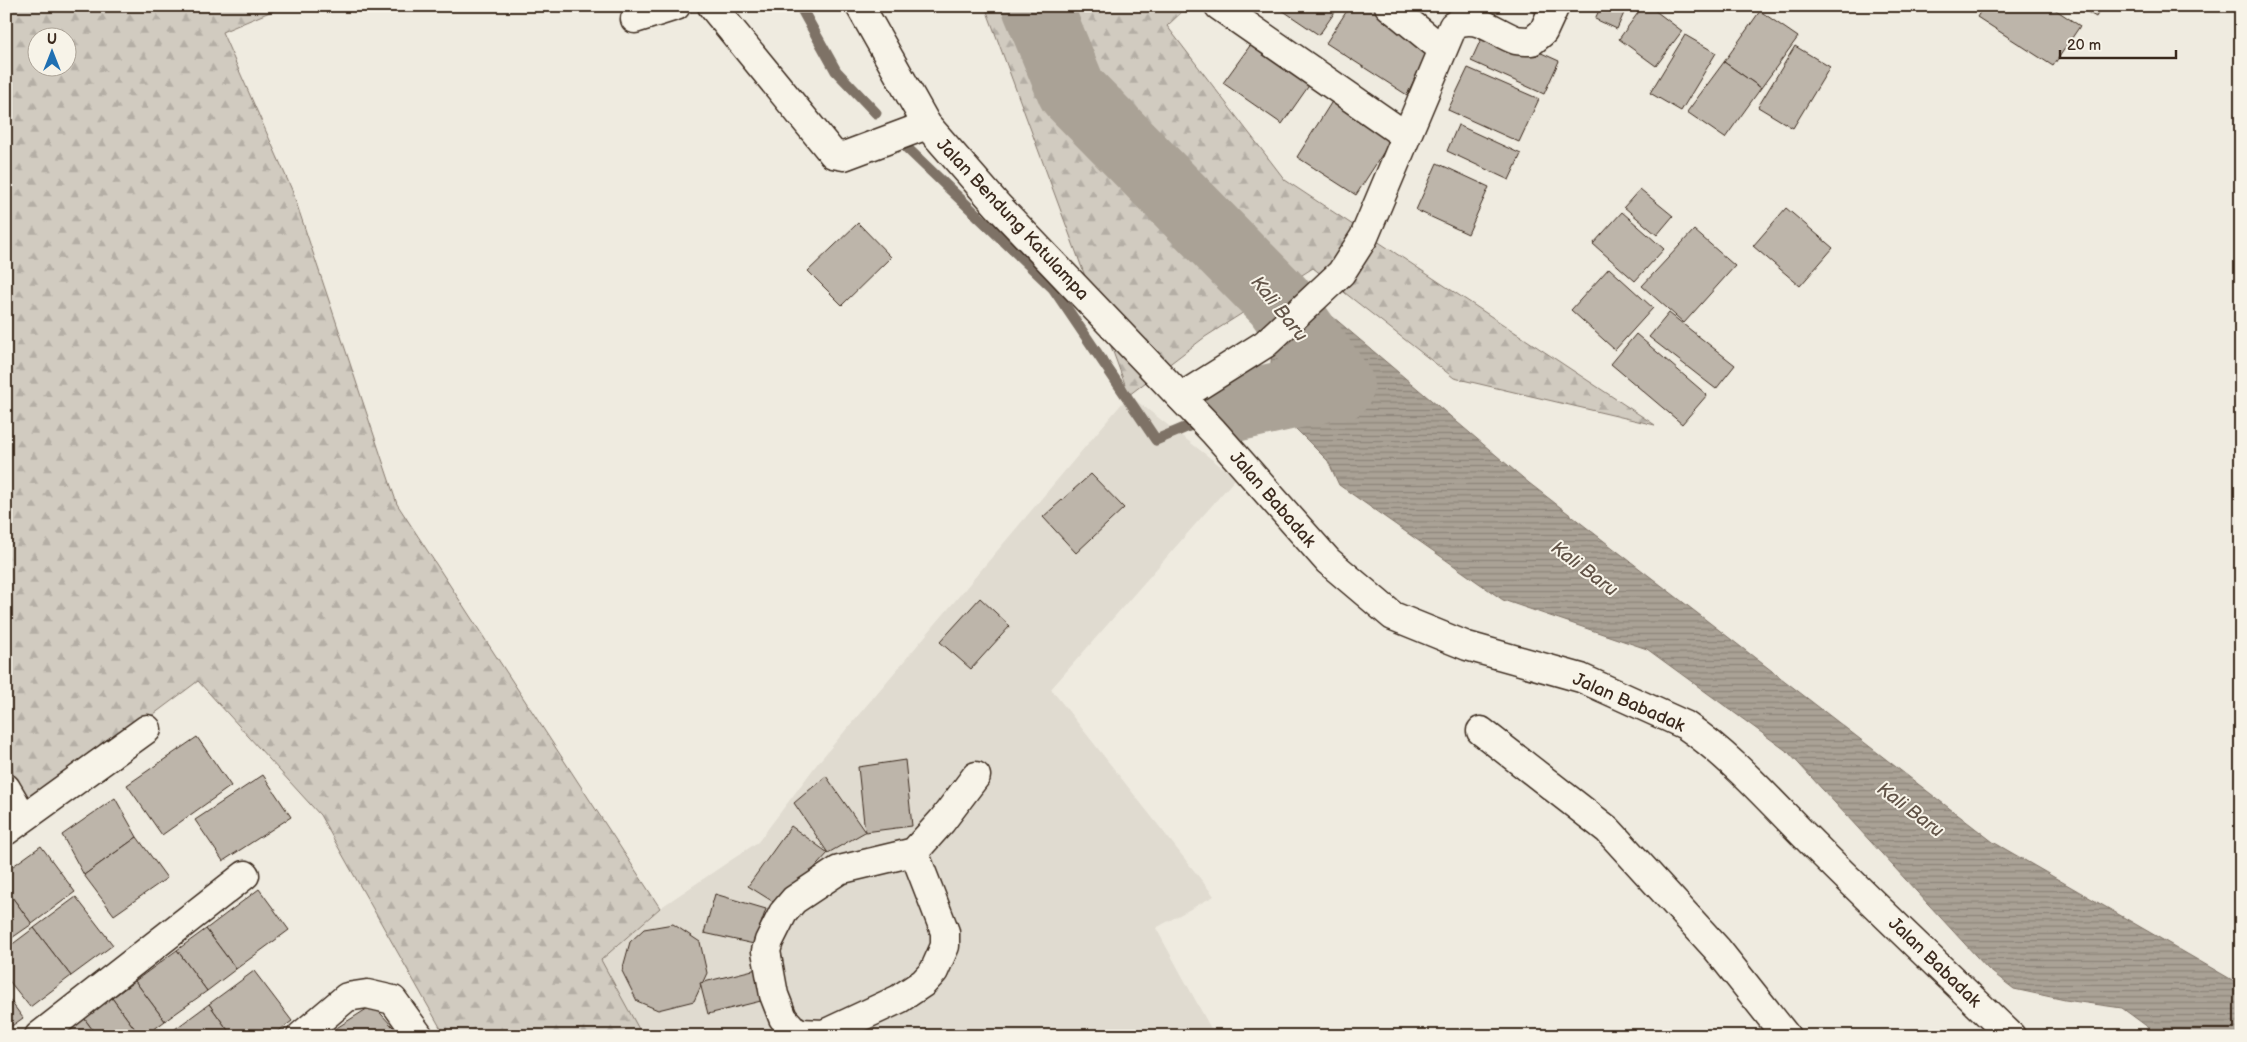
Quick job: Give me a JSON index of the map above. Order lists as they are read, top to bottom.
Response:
{
  "streets": {
    "street": ["Jalan Bendung Katulampa", "Jalan Babadak"]
  },
  "crossings": [
    ["Jalan Bendung Katulampa", "Jalan Babadak"]
  ],
  "water": ["Kali Baru"],
  "scale_bar": "20 m",
  "north": "top"
}
